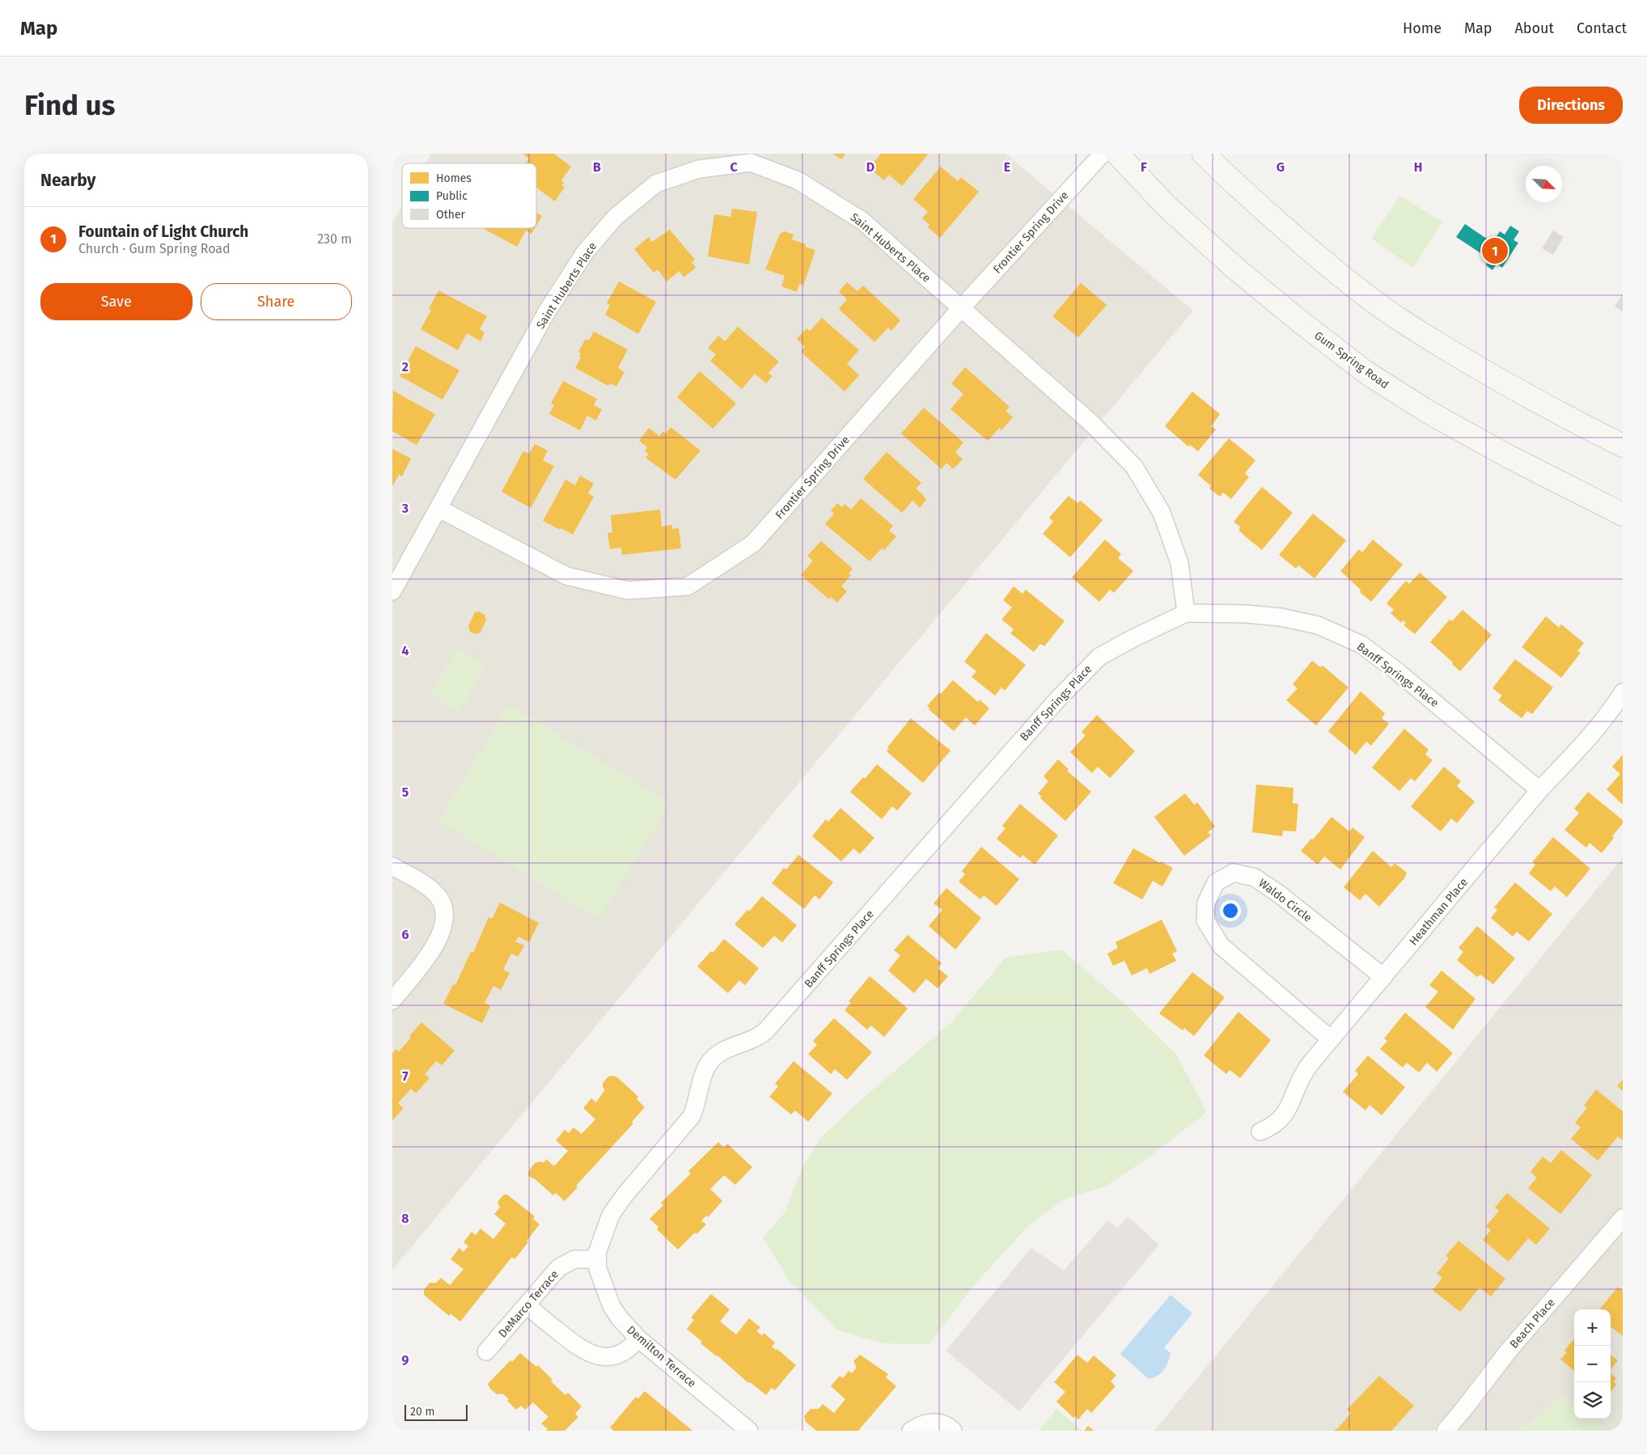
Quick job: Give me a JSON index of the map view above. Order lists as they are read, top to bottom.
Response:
{
  "streets": {
    "main road": ["Gum Spring Road"],
    "street": [
      "Frontier Spring Drive",
      "Saint Huberts Place",
      "Banff Springs Place",
      "Waldo Circle",
      "Heathman Place",
      "DeMarco Terrace",
      "Beach Place",
      "Demilton Terrace"
    ]
  },
  "crossings": [
    ["Frontier Spring Drive", "Saint Huberts Place"],
    ["Saint Huberts Place", "Banff Springs Place"],
    ["Banff Springs Place", "Heathman Place"],
    ["Banff Springs Place", "Demilton Terrace"],
    ["Waldo Circle", "Heathman Place"],
    ["DeMarco Terrace", "Demilton Terrace"]
  ],
  "legend": ["Homes", "Public", "Other"],
  "scale_bar": "20 m",
  "north": "bottom right",
  "page": {
    "header": "Map",
    "nav": [
      "Home",
      "Map",
      "About",
      "Contact"
    ],
    "buttons": [
      "Directions",
      ["Save", "Share"]
    ],
    "title": "Find us",
    "heading": "Nearby",
    "list": [
      {
        "mark": "1",
        "name": "Fountain of Light Church",
        "note": "Church · Gum Spring Road",
        "value": "230 m"
      }
    ],
    "pins": "1",
    "map_buttons": ["+", "−"],
    "scale": "20 m"
  },
  "grid": {
    "columns": [
      "B",
      "C",
      "D",
      "E",
      "F",
      "G",
      "H"
    ],
    "rows": [
      "2",
      "3",
      "4",
      "5",
      "6",
      "7",
      "8",
      "9"
    ]
  }
}
